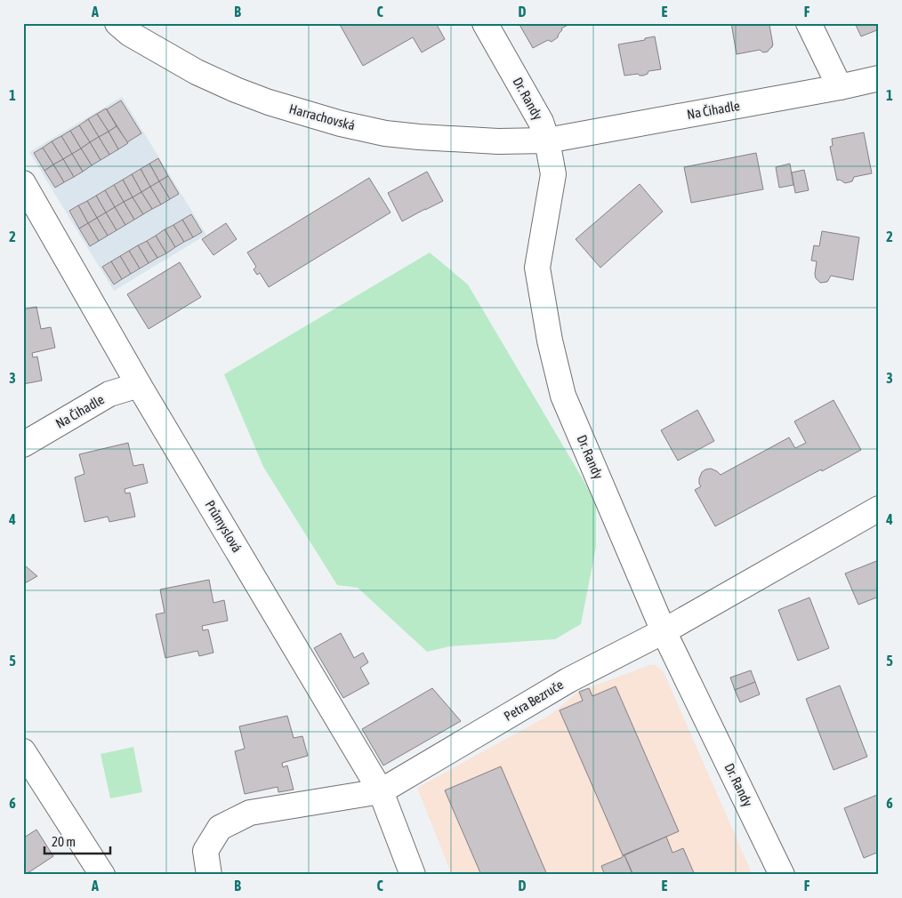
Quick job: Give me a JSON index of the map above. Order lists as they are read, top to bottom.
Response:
{
  "streets": {
    "street": [
      "Dr. Randy",
      "Na Čihadle",
      "Harrachovská",
      "Průmyslová",
      "Petra Bezruče"
    ]
  },
  "crossings": [
    ["Dr. Randy", "Na Čihadle"],
    ["Dr. Randy", "Harrachovská"],
    ["Dr. Randy", "Petra Bezruče"],
    ["Na Čihadle", "Harrachovská"],
    ["Na Čihadle", "Průmyslová"],
    ["Průmyslová", "Petra Bezruče"]
  ],
  "scale_bar": "20 m",
  "grid": {
    "columns": [
      "A",
      "B",
      "C",
      "D",
      "E",
      "F"
    ],
    "rows": [
      "1",
      "2",
      "3",
      "4",
      "5",
      "6"
    ]
  }
}
